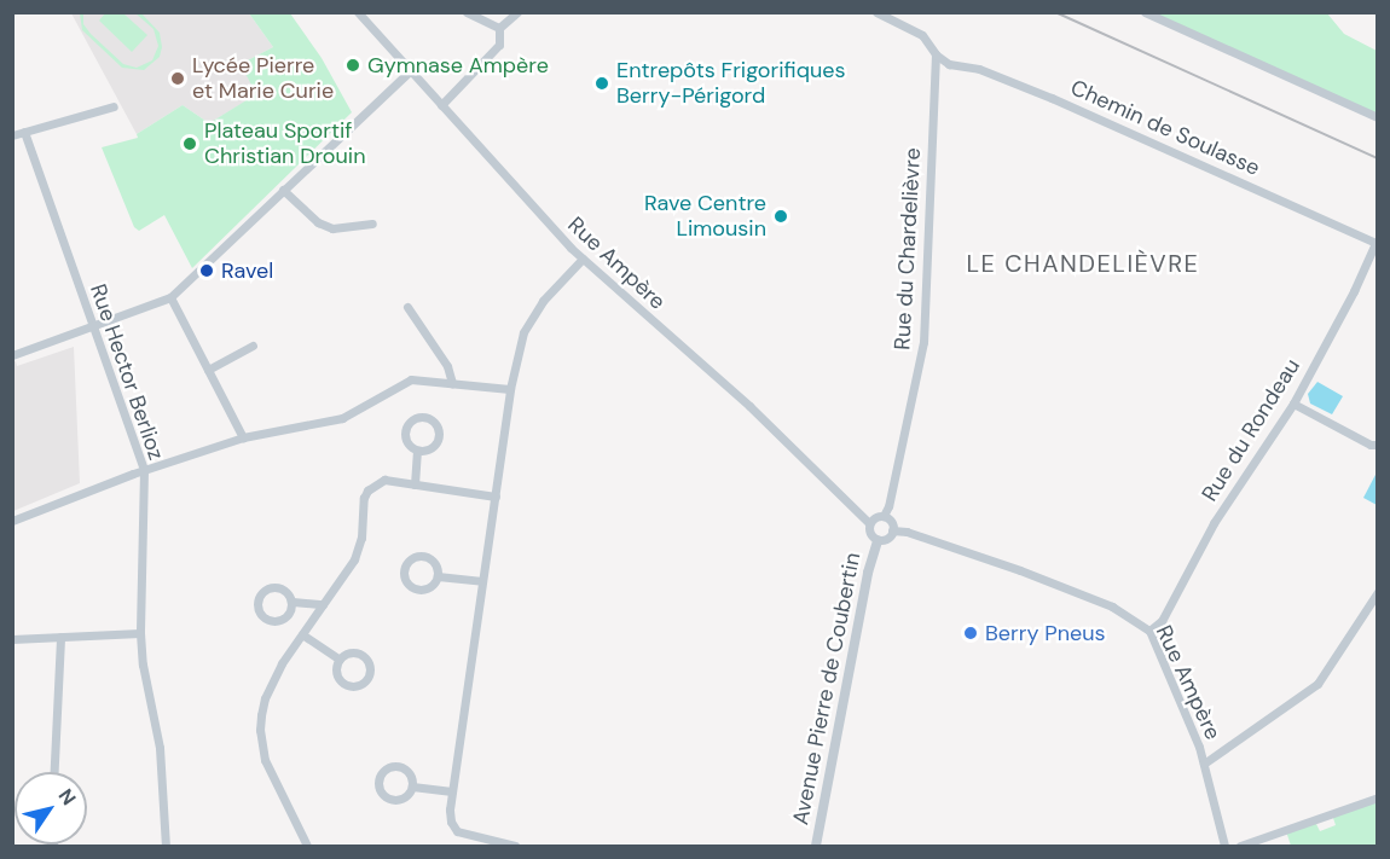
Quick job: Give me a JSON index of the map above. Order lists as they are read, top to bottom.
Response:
{
  "streets": {
    "street": [
      "Chemin de Soulasse",
      "Rue du Chardelièvre",
      "Rue Ampère",
      "Rue Hector Berlioz",
      "Rue du Rondeau",
      "Avenue Pierre de Coubertin"
    ]
  },
  "crossings": [
    ["Chemin de Soulasse", "Rue du Chardelièvre"],
    ["Chemin de Soulasse", "Rue du Rondeau"],
    ["Rue du Chardelièvre", "Rue Ampère"],
    ["Rue du Chardelièvre", "Avenue Pierre de Coubertin"],
    ["Rue Ampère", "Rue du Rondeau"],
    ["Rue Ampère", "Avenue Pierre de Coubertin"]
  ],
  "districts": ["LE CHANDELIÈVRE"],
  "places": [
    "Gymnase Ampère",
    "Lycée Pierre et Marie Curie",
    "Entrepôts Frigorifiques Berry-Périgord",
    "Plateau Sportif Christian Drouin",
    "Rave Centre Limousin",
    "Ravel",
    "Berry Pneus"
  ],
  "north": "top right"
}
